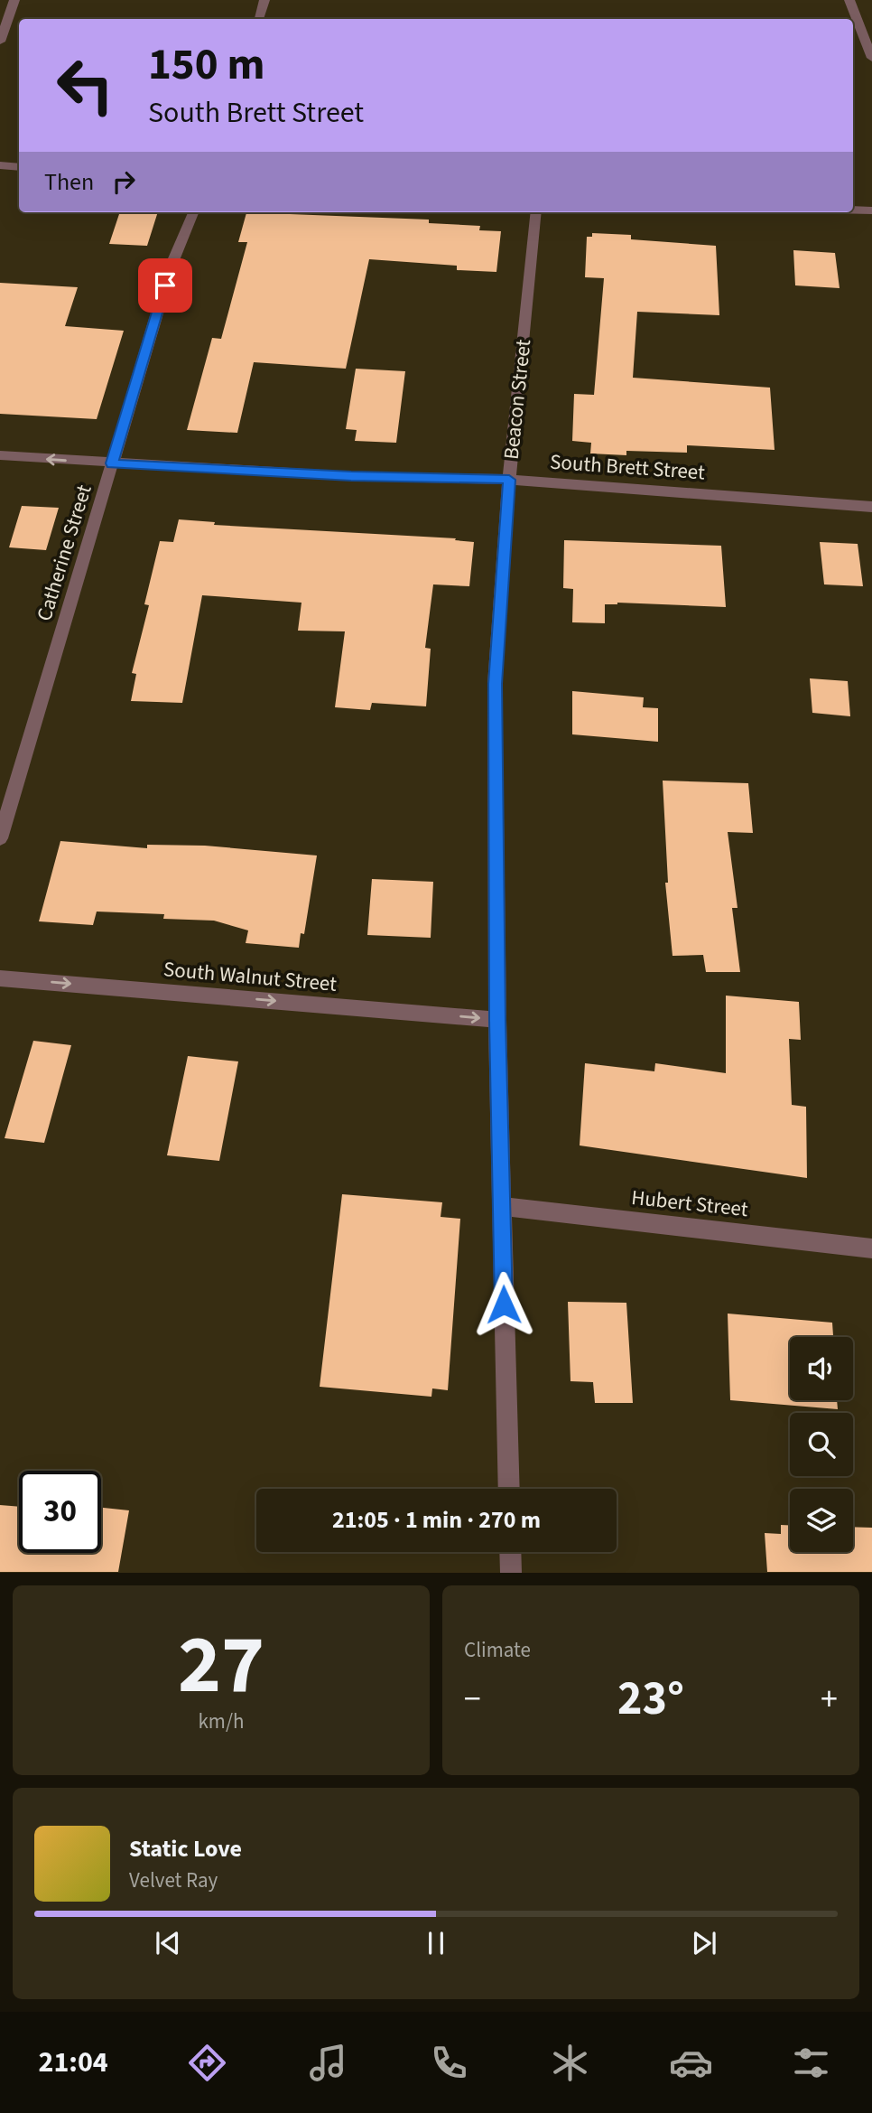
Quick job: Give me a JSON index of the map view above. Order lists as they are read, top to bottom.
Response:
{
  "streets": {
    "street": [
      "Beacon Street",
      "South Brett Street",
      "Catherine Street",
      "South Walnut Street",
      "Hubert Street"
    ]
  },
  "crossings": [
    ["Beacon Street", "South Brett Street"],
    ["Beacon Street", "South Walnut Street"],
    ["Beacon Street", "Hubert Street"],
    ["South Brett Street", "Catherine Street"]
  ],
  "one_way": ["South Walnut Street"],
  "page": {
    "turn": ["150 m", "South Brett Street"],
    "then": "Then",
    "limit": "30",
    "trip": "21:05 · 1 min · 270 m",
    "tile": [
      ["27", "km/h"],
      "Climate"
    ],
    "heat": ["−", "23°", "+"],
    "song": ["Static Love", "Velvet Ray"],
    "tabs": "21:04"
  }
}
